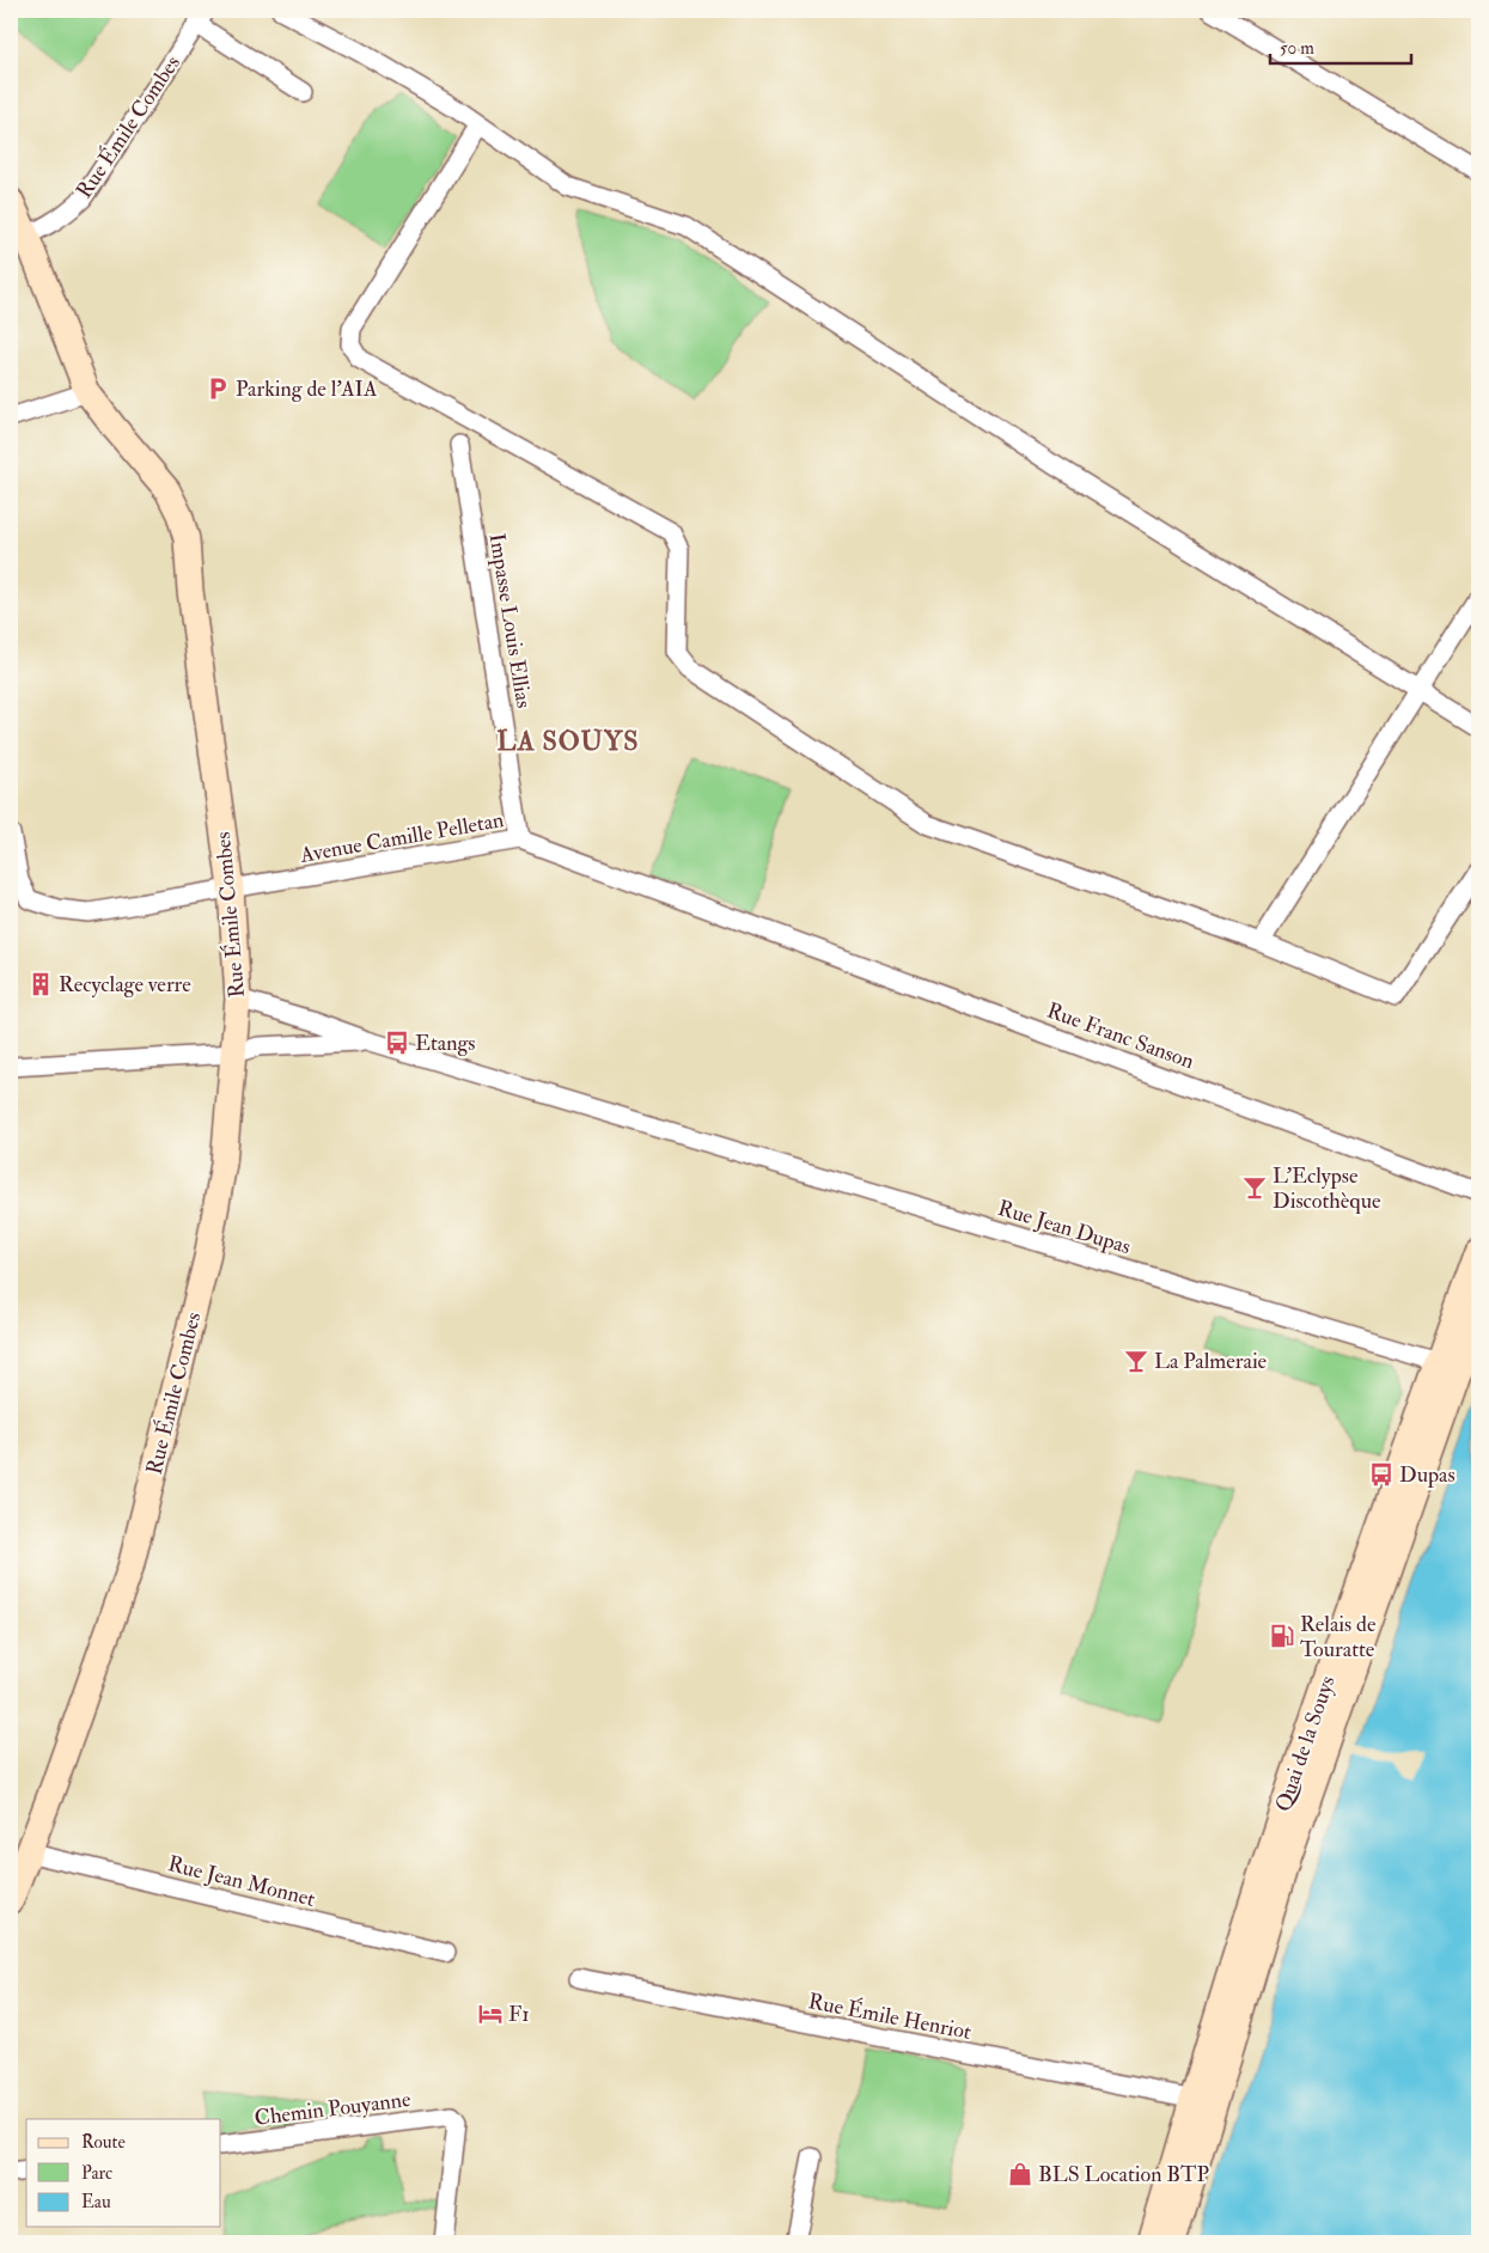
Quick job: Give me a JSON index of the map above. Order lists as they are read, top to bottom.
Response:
{
  "streets": {
    "street": [
      "Rue Émile Combes",
      "Impasse Louis Ellias",
      "Avenue Camille Pelletan",
      "Rue Franc Sanson",
      "Rue Jean Dupas",
      "Quai de la Souys",
      "Rue Jean Monnet",
      "Rue Émile Henriot",
      "Chemin Pouyanne"
    ]
  },
  "crossings": [
    ["Rue Émile Combes", "Avenue Camille Pelletan"],
    ["Rue Émile Combes", "Rue Jean Dupas"],
    ["Rue Émile Combes", "Rue Jean Monnet"],
    ["Impasse Louis Ellias", "Avenue Camille Pelletan"],
    ["Avenue Camille Pelletan", "Rue Franc Sanson"],
    ["Rue Jean Dupas", "Quai de la Souys"],
    ["Quai de la Souys", "Rue Émile Henriot"]
  ],
  "districts": ["LA SOUYS"],
  "places": {
    "parking": ["Parking de l'AIA"],
    "building": ["Recyclage verre"],
    "bus stop": ["Etangs", "Dupas"],
    "bar": ["L'Eclypse Discothèque", "La Palmeraie"],
    "fuel station": ["Relais de Touratte"],
    "hotel": ["F1"],
    "shop": ["BLS Location BTP"]
  },
  "legend": ["Route", "Parc", "Eau"],
  "scale_bar": "50 m"
}
